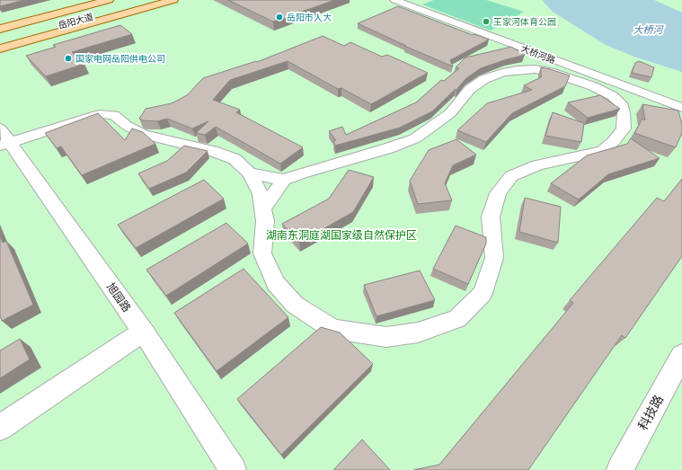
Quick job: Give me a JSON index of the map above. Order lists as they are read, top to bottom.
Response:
{
  "streets": {
    "main road": ["岳阳大道"],
    "street": ["大桥河路", "旭园路", "科技路"]
  },
  "water": ["大桥河"],
  "parks": ["湖南东洞庭湖国家级自然保护区"],
  "places": ["岳阳市人大", "王家河体育公园", "国家电网岳阳供电公司"]
}
